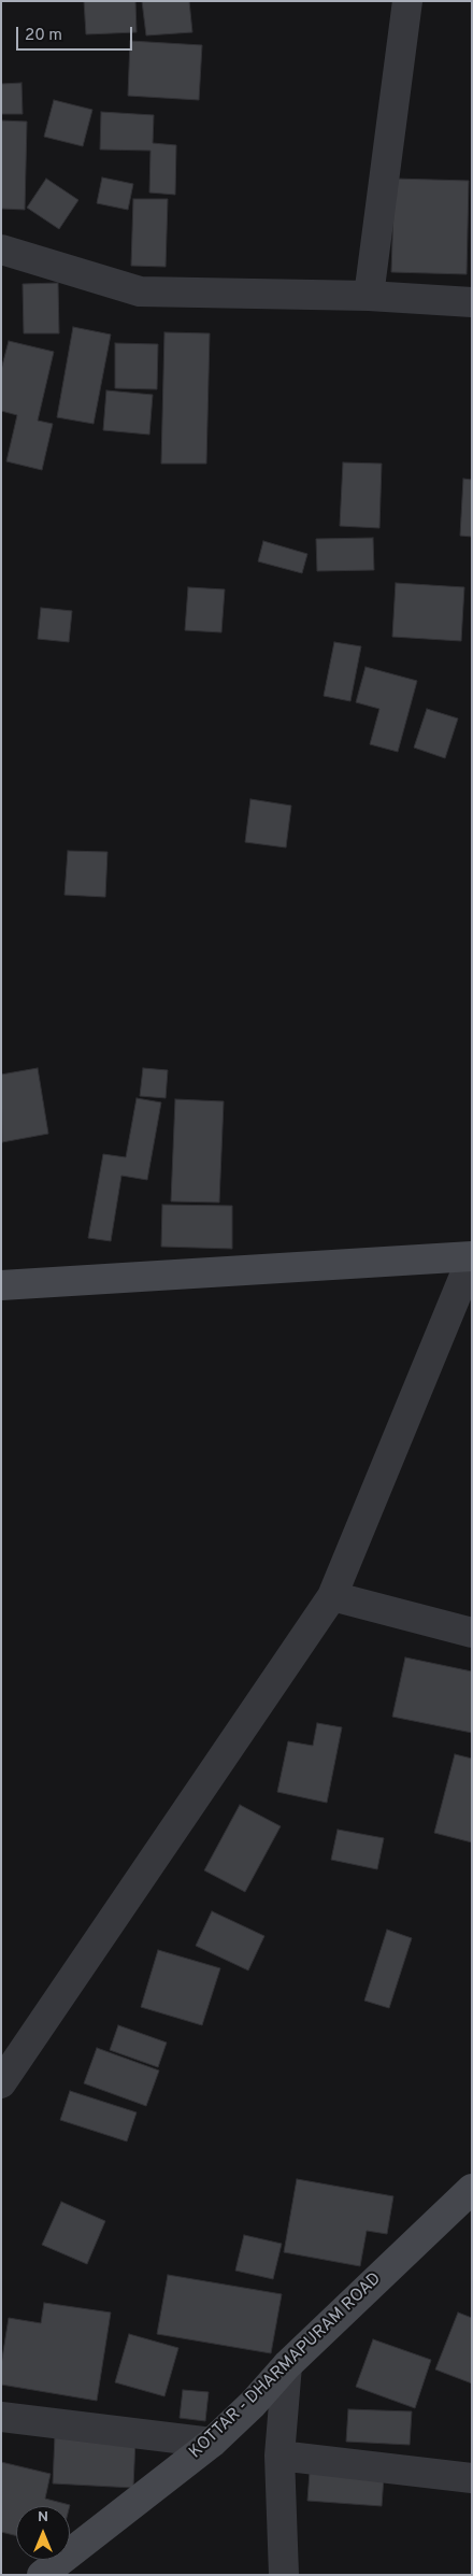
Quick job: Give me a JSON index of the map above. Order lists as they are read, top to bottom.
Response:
{
  "streets": {
    "main road": ["KOTTAR - DHARMAPURAM ROAD"]
  },
  "scale_bar": "20 m",
  "north": "top"
}
